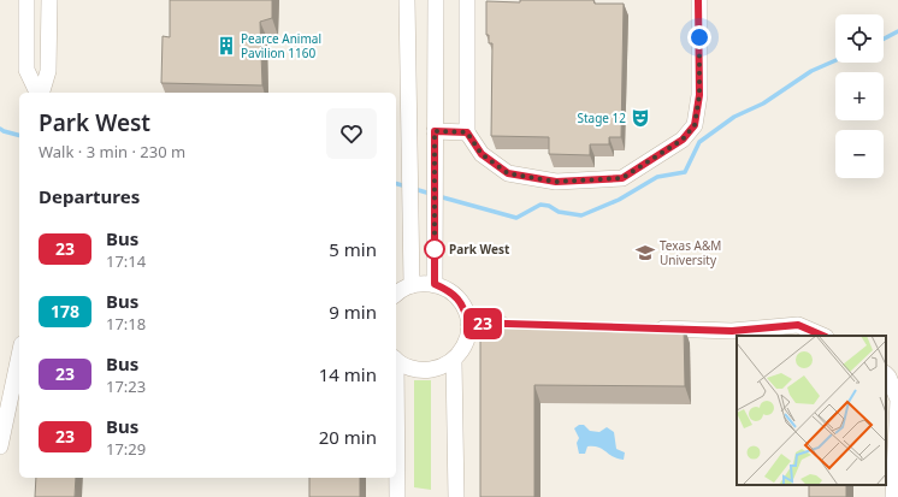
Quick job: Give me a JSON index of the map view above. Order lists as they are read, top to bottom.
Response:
{
  "places": {
    "building": ["Pearce Animal Pavilion 1160"],
    "theatre": ["Stage 12"],
    "other": ["Park West"],
    "school or university": ["Texas A&M University"]
  },
  "lines": ["bus line 23"],
  "page": {
    "on_map": "23",
    "map_buttons": ["+", "−"],
    "heading": [
      ["Park West", "Walk · 3 min · 230 m"],
      "Departures"
    ],
    "list": [
      {
        "mark": "23",
        "name": "Bus",
        "note": "17:14",
        "value": "5 min"
      },
      {
        "mark": "178",
        "name": "Bus",
        "note": "17:18",
        "value": "9 min"
      },
      {
        "mark": "23",
        "name": "Bus",
        "note": "17:23",
        "value": "14 min"
      },
      {
        "mark": "23",
        "name": "Bus",
        "note": "17:29",
        "value": "20 min"
      }
    ]
  }
}
